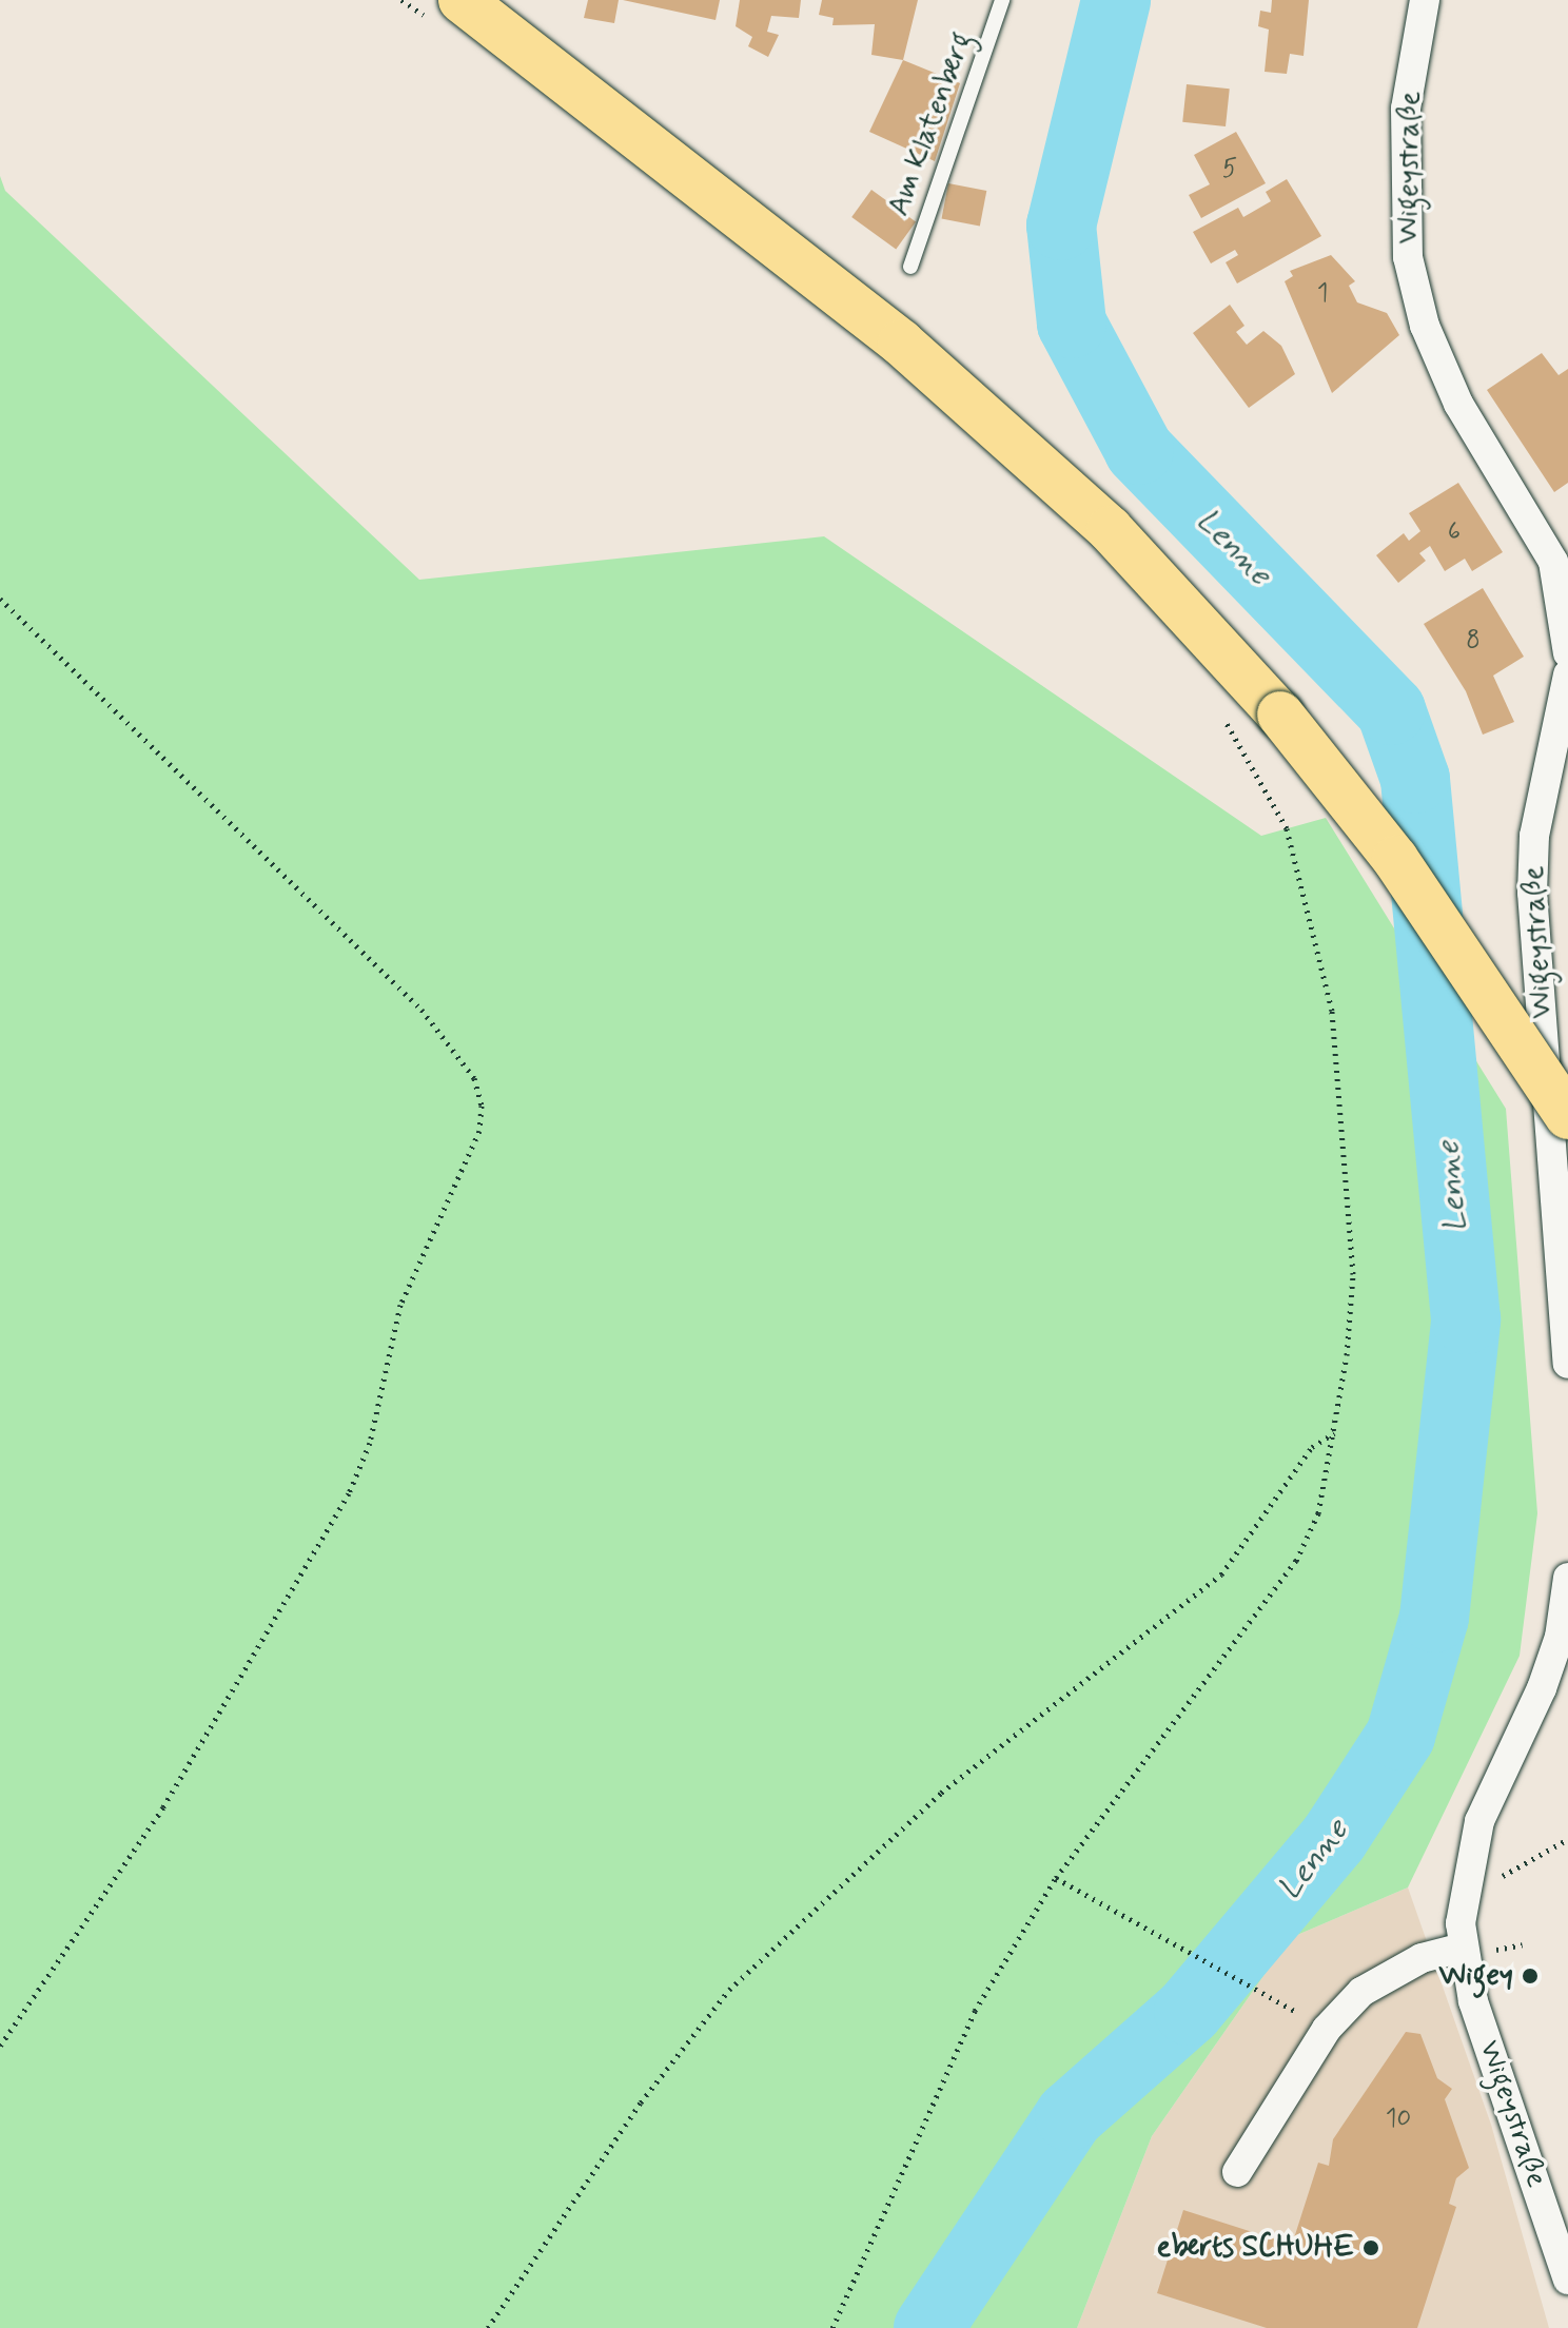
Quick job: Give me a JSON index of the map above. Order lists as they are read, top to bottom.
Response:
{
  "streets": {
    "street": ["Wigeystraße"],
    "lane": ["Am Klatenberg"]
  },
  "water": ["Lenne"],
  "places": ["Wigey", "eberts SCHUHE"],
  "house_numbers": [
    "5",
    "1",
    "6",
    "8",
    "10"
  ]
}
